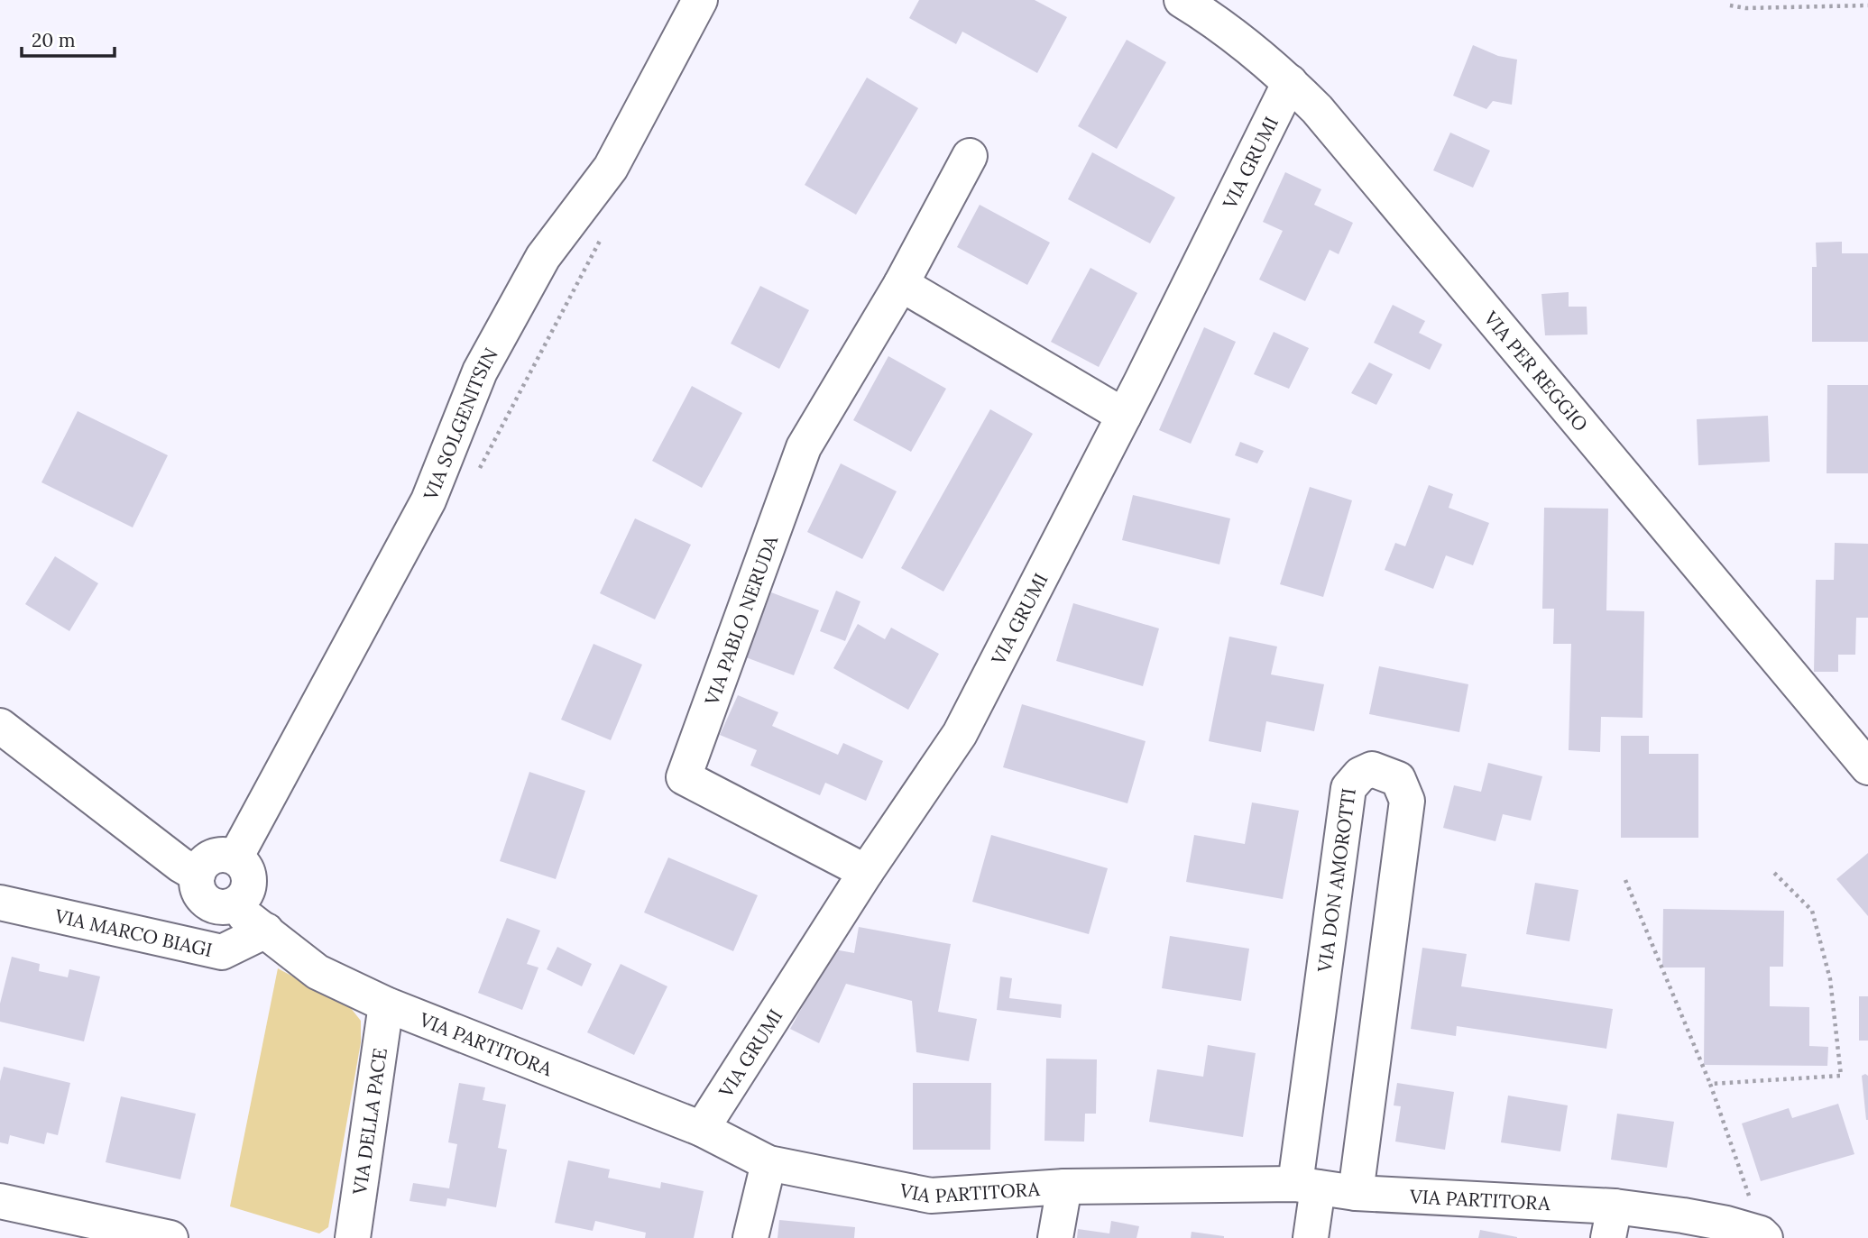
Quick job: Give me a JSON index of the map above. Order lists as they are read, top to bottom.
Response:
{
  "streets": {
    "street": [
      "VIA GRUMI",
      "VIA PER REGGIO",
      "VIA SOLGENITSIN",
      "VIA PABLO NERUDA",
      "VIA DON AMOROTTI",
      "VIA MARCO BIAGI",
      "VIA PARTITORA",
      "VIA DELLA PACE"
    ]
  },
  "crossings": [
    ["VIA GRUMI", "VIA PER REGGIO"],
    ["VIA GRUMI", "VIA PABLO NERUDA"],
    ["VIA GRUMI", "VIA PARTITORA"],
    ["VIA SOLGENITSIN", "VIA PARTITORA"],
    ["VIA DON AMOROTTI", "VIA PARTITORA"],
    ["VIA MARCO BIAGI", "VIA PARTITORA"],
    ["VIA PARTITORA", "VIA DELLA PACE"]
  ],
  "scale_bar": "20 m"
}
